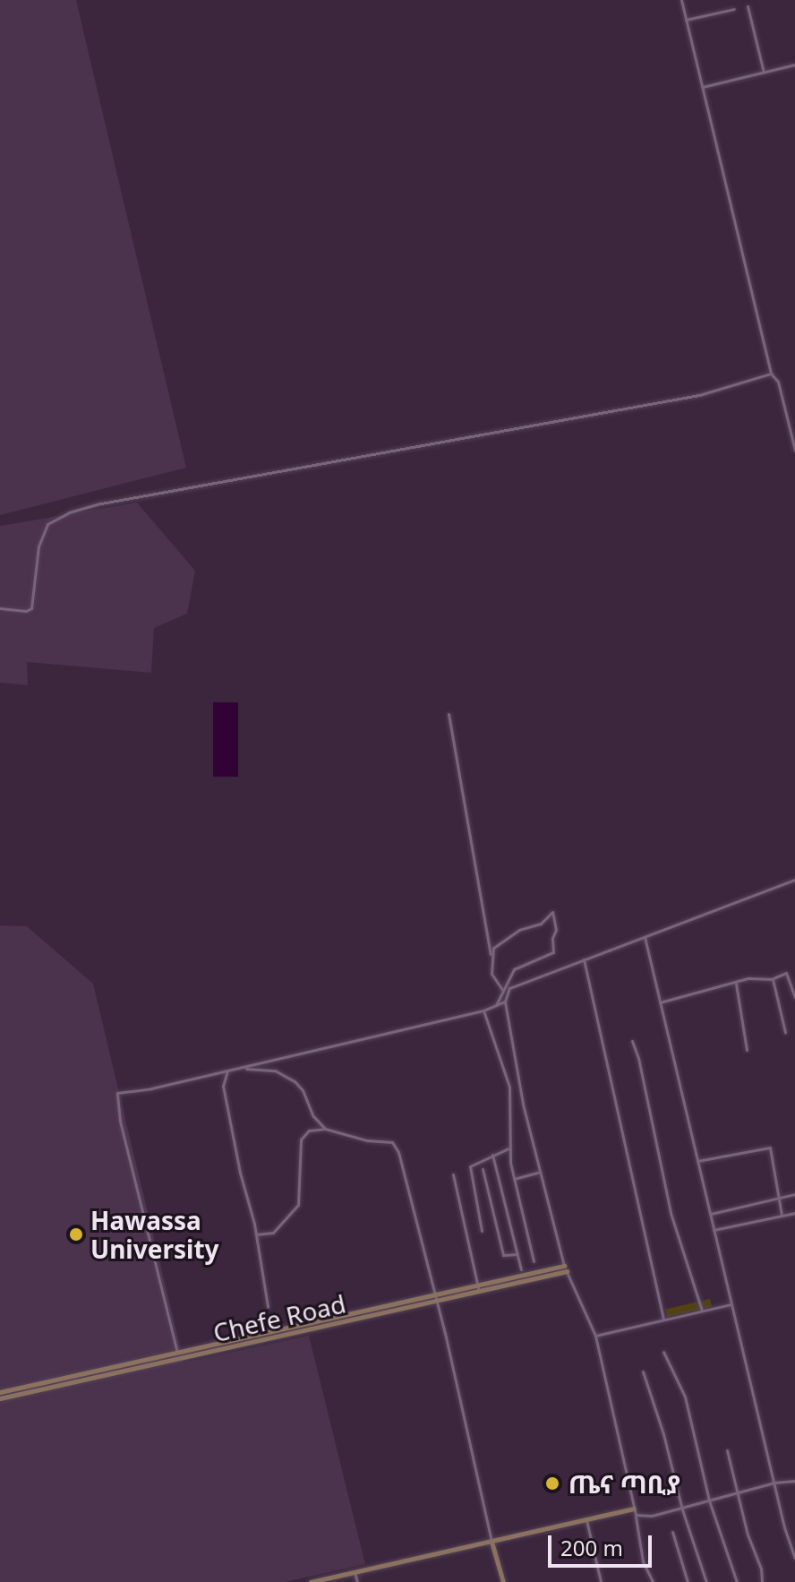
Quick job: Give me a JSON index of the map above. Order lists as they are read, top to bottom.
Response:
{
  "streets": {
    "street": ["Chefe Road"]
  },
  "places": ["Hawassa University", "ጤና ጣቢያ"],
  "scale_bar": "200 m"
}
